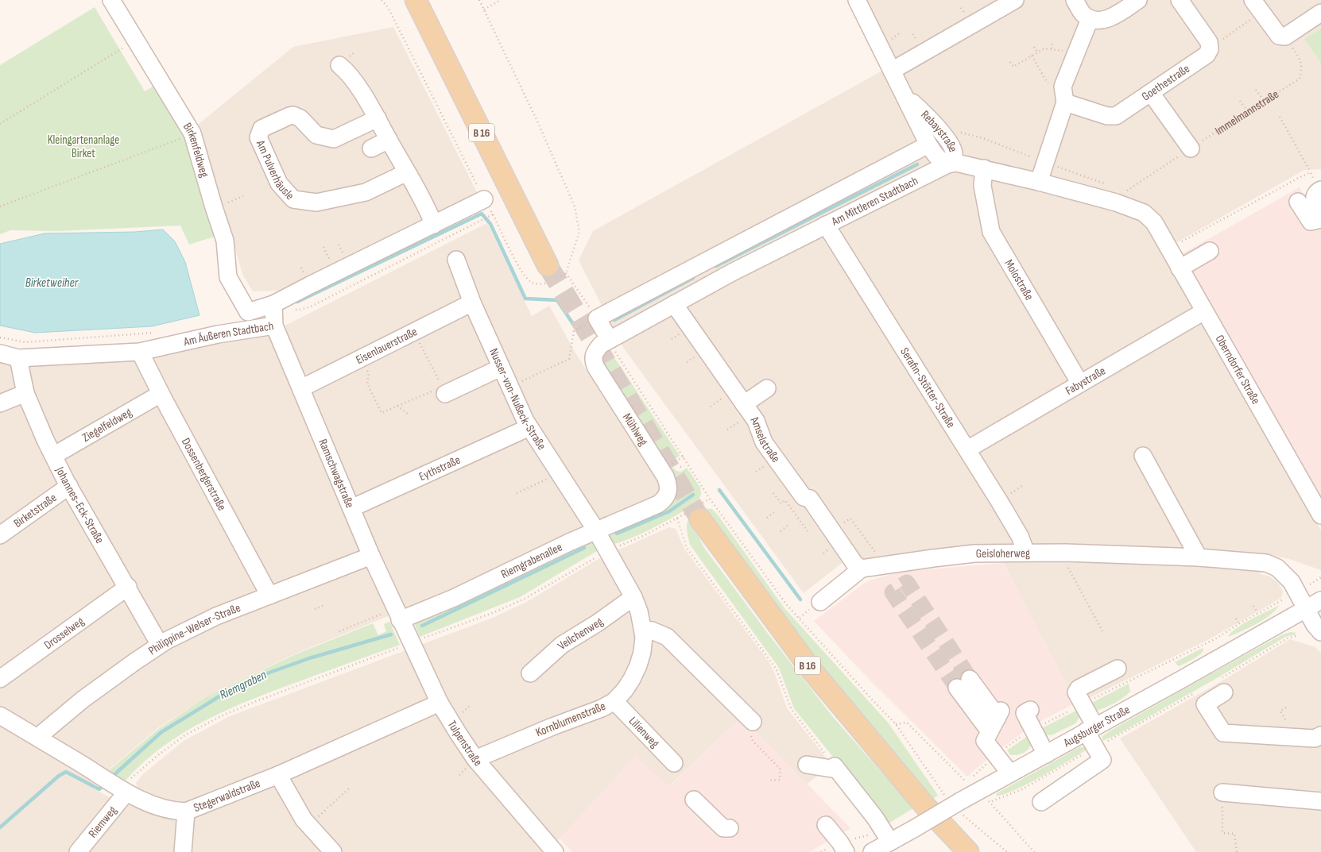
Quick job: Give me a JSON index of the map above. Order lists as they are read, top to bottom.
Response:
{
  "streets": {
    "main road": ["B 16"],
    "street": [
      "Goethestraße",
      "Rebaystraße",
      "Birkenfeldweg",
      "Am Pulverhäusle",
      "Am Mittleren Stadtbach",
      "Molostraße",
      "Am Äußeren Stadtbach",
      "Eisenlauerstraße",
      "Oberndorfer Straße",
      "Fabystraße",
      "Serafin-Stötter-Straße",
      "Nusser-von-Nußeck-Straße",
      "Ziegelfeldweg",
      "Mühlweg",
      "Amselstraße",
      "Eythstraße",
      "Ramschwagstraße",
      "Dossenbergerstraße",
      "Johannes-Eck-Straße",
      "Birketstraße",
      "Geisloherweg",
      "Riemgrabenallee",
      "Philippine-Welser-Straße",
      "Drosselweg",
      "Veilchenweg",
      "Kornblumenstraße",
      "Augsburger Straße",
      "Lilienweg",
      "Tulpenstraße",
      "Stegerwaldstraße",
      "Riemweg"
    ],
    "path": ["Immelmannstraße"]
  },
  "crossings": [
    ["Immelmannstraße", "Am Mittleren Stadtbach"],
    ["Rebaystraße", "Am Mittleren Stadtbach"],
    ["Am Mittleren Stadtbach", "Molostraße"],
    ["Am Mittleren Stadtbach", "Oberndorfer Straße"],
    ["Am Mittleren Stadtbach", "Serafin-Stötter-Straße"],
    ["Am Mittleren Stadtbach", "Mühlweg"],
    ["Am Mittleren Stadtbach", "Amselstraße"],
    ["Molostraße", "Fabystraße"],
    ["Am Äußeren Stadtbach", "Ramschwagstraße"],
    ["Am Äußeren Stadtbach", "Dossenbergerstraße"],
    ["Am Äußeren Stadtbach", "Johannes-Eck-Straße"],
    ["Eisenlauerstraße", "Nusser-von-Nußeck-Straße"],
    ["Eisenlauerstraße", "Ramschwagstraße"],
    ["Oberndorfer Straße", "Fabystraße"],
    ["Fabystraße", "Serafin-Stötter-Straße"],
    ["Serafin-Stötter-Straße", "Geisloherweg"],
    ["Nusser-von-Nußeck-Straße", "Eythstraße"],
    ["Nusser-von-Nußeck-Straße", "Riemgrabenallee"],
    ["Nusser-von-Nußeck-Straße", "Kornblumenstraße"],
    ["Ziegelfeldweg", "Dossenbergerstraße"],
    ["Ziegelfeldweg", "Johannes-Eck-Straße"],
    ["Mühlweg", "Riemgrabenallee"],
    ["Amselstraße", "Geisloherweg"],
    ["Eythstraße", "Ramschwagstraße"],
    ["Ramschwagstraße", "Riemgrabenallee"],
    ["Ramschwagstraße", "Philippine-Welser-Straße"],
    ["Ramschwagstraße", "Tulpenstraße"],
    ["Dossenbergerstraße", "Philippine-Welser-Straße"],
    ["Johannes-Eck-Straße", "Birketstraße"],
    ["Johannes-Eck-Straße", "Philippine-Welser-Straße"],
    ["Johannes-Eck-Straße", "Drosselweg"],
    ["Geisloherweg", "Augsburger Straße"],
    ["Riemgrabenallee", "Kornblumenstraße"],
    ["Riemgrabenallee", "Tulpenstraße"],
    ["Philippine-Welser-Straße", "Stegerwaldstraße"],
    ["Veilchenweg", "Kornblumenstraße"],
    ["Kornblumenstraße", "Lilienweg"],
    ["Kornblumenstraße", "Tulpenstraße"],
    ["Tulpenstraße", "Stegerwaldstraße"],
    ["Stegerwaldstraße", "Riemweg"]
  ],
  "water": ["Birketweiher", "Riemgraben"],
  "parks": ["Kleingartenanlage Birket"]
}
